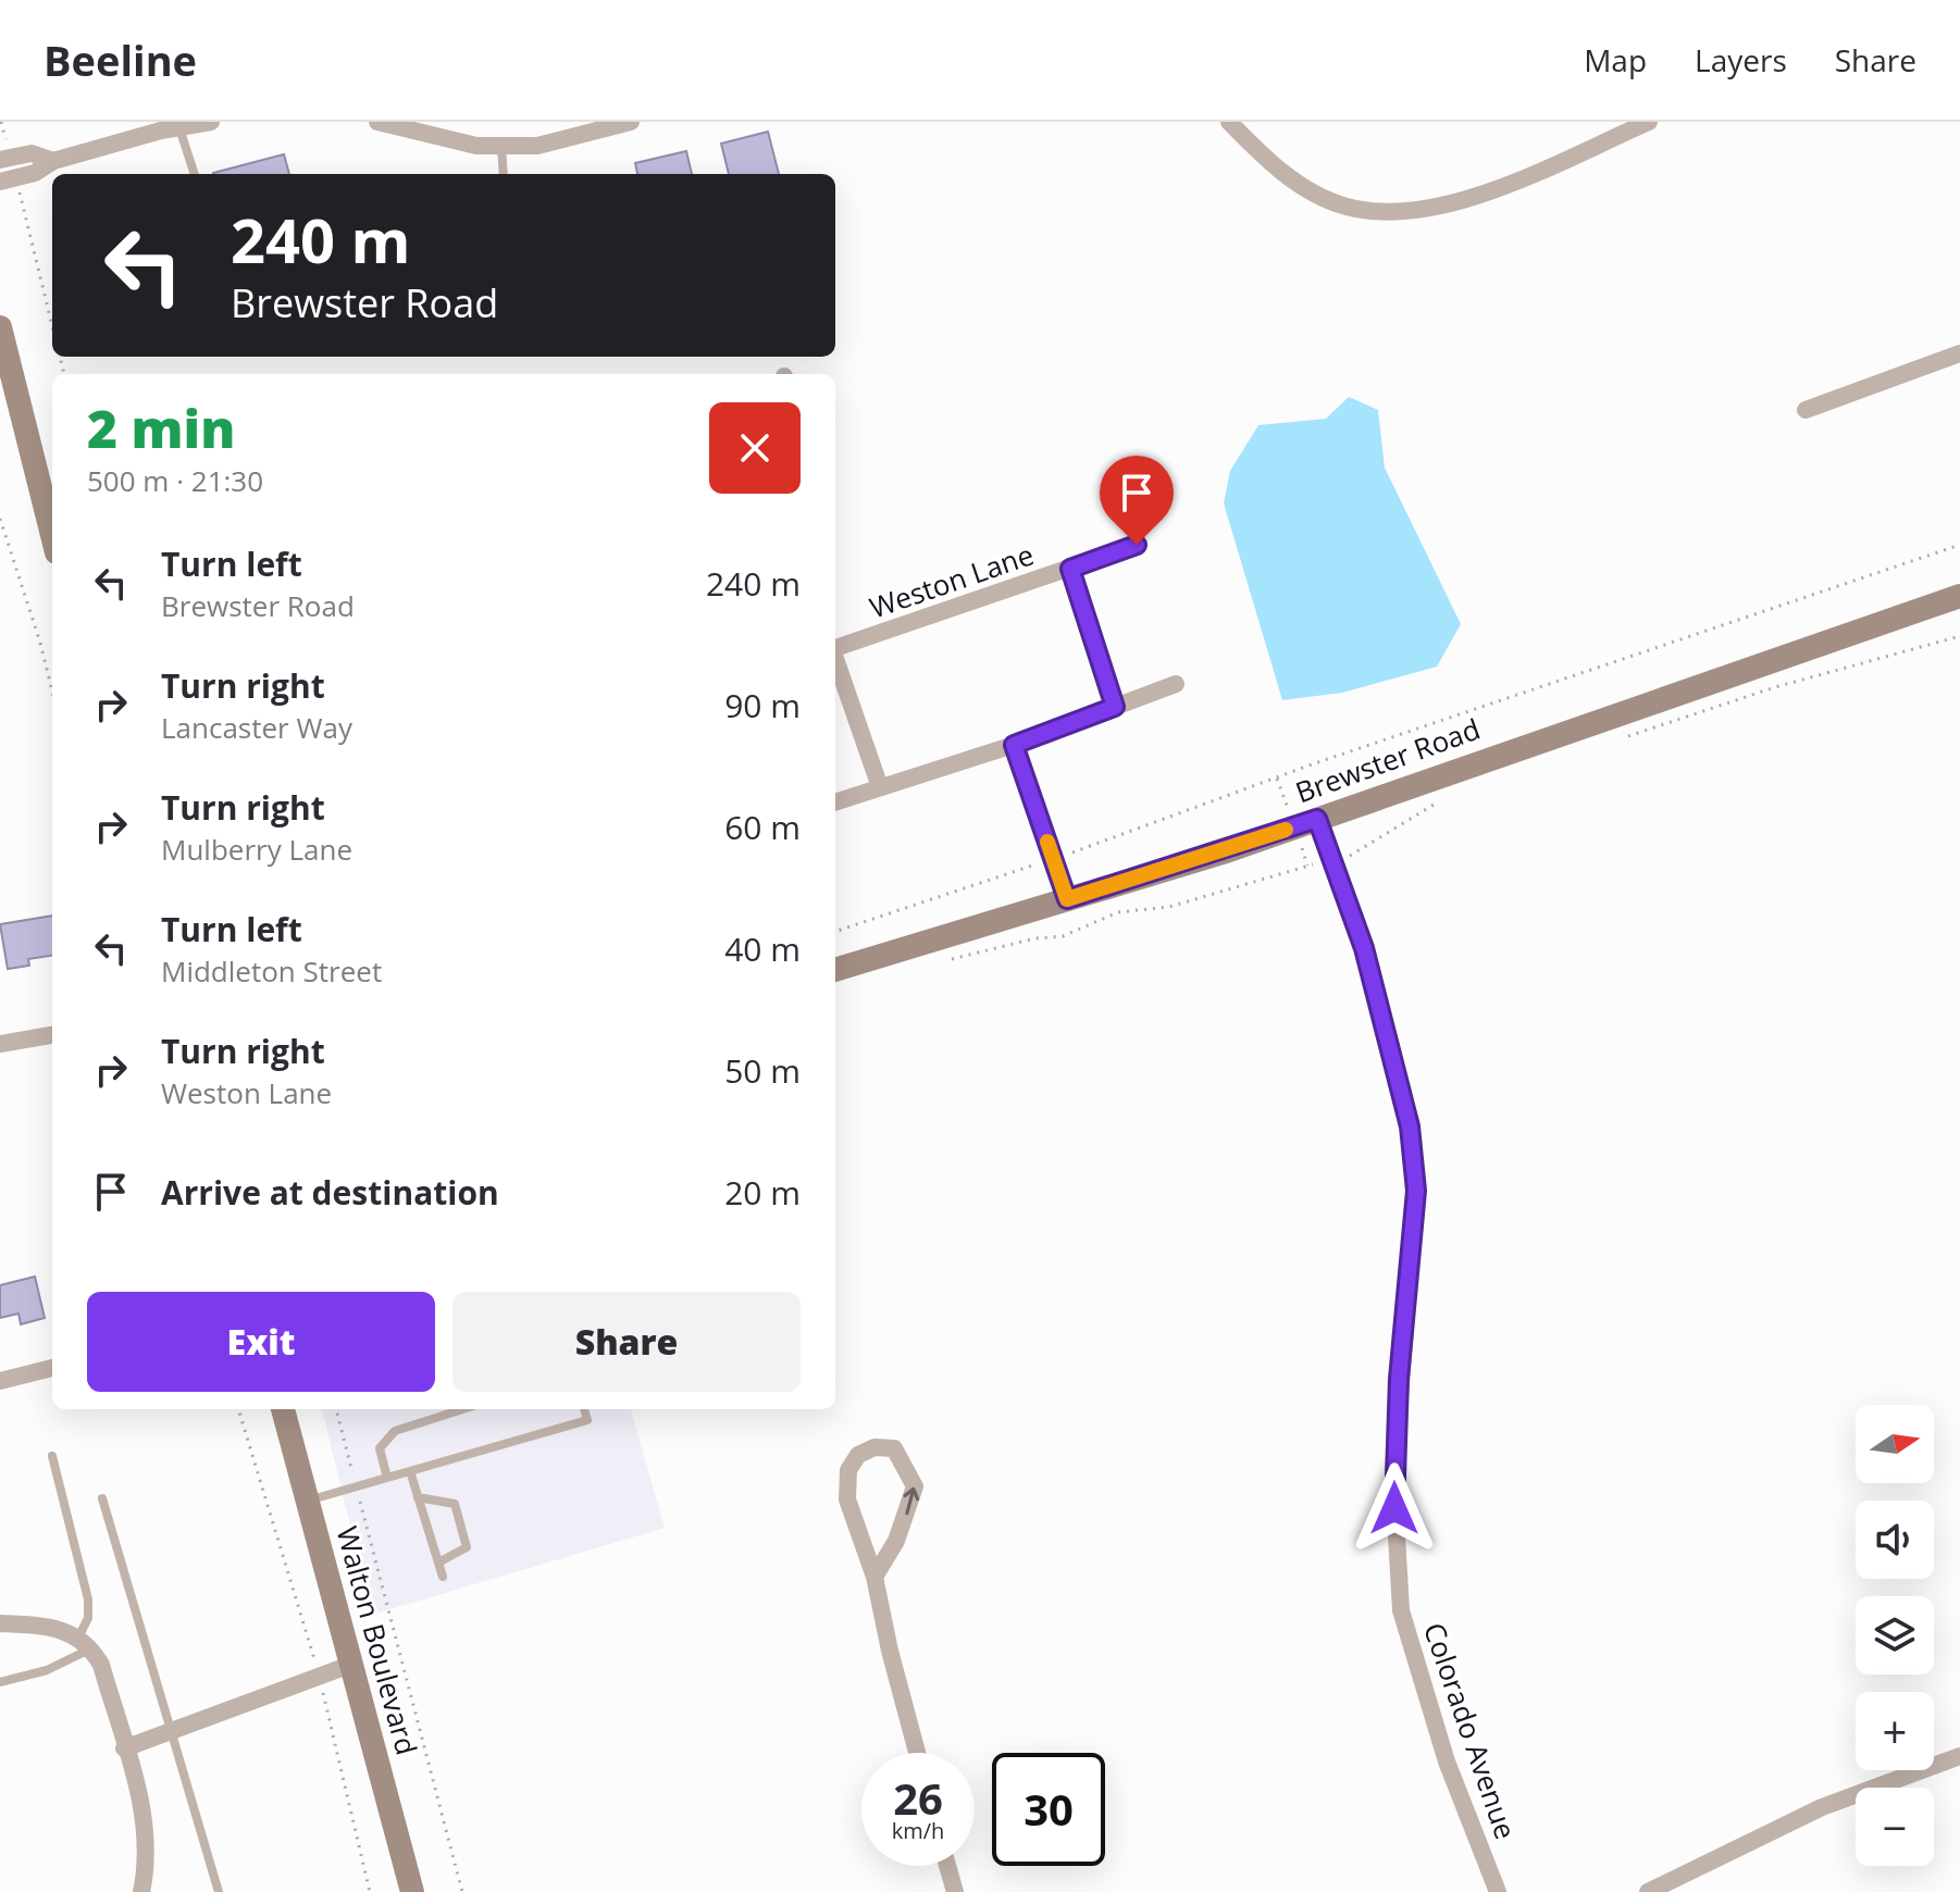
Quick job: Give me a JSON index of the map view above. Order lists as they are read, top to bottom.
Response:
{
  "streets": {
    "street": [
      "Weston Lane",
      "Brewster Road",
      "Walton Boulevard",
      "Colorado Avenue"
    ]
  },
  "crossings": [
    ["Brewster Road", "Colorado Avenue"]
  ],
  "north": "right",
  "page": {
    "header": "Beeline",
    "nav": ["Map", "Layers", "Share"],
    "turn": ["240 m", "Brewster Road"],
    "heading": ["2 min", "500 m · 21:30"],
    "list": [
      {
        "name": "Turn left",
        "note": "Brewster Road",
        "value": "240 m"
      },
      {
        "name": "Turn right",
        "note": "Lancaster Way",
        "value": "90 m"
      },
      {
        "name": "Turn right",
        "note": "Mulberry Lane",
        "value": "60 m"
      },
      {
        "name": "Turn left",
        "note": "Middleton Street",
        "value": "40 m"
      },
      {
        "name": "Turn right",
        "note": "Weston Lane",
        "value": "50 m"
      },
      {
        "name": "Arrive at destination",
        "value": "20 m"
      }
    ],
    "buttons": ["Exit", "Share"],
    "map_buttons": ["+", "−"],
    "speed": "26 km/h",
    "limit": "30"
  }
}
